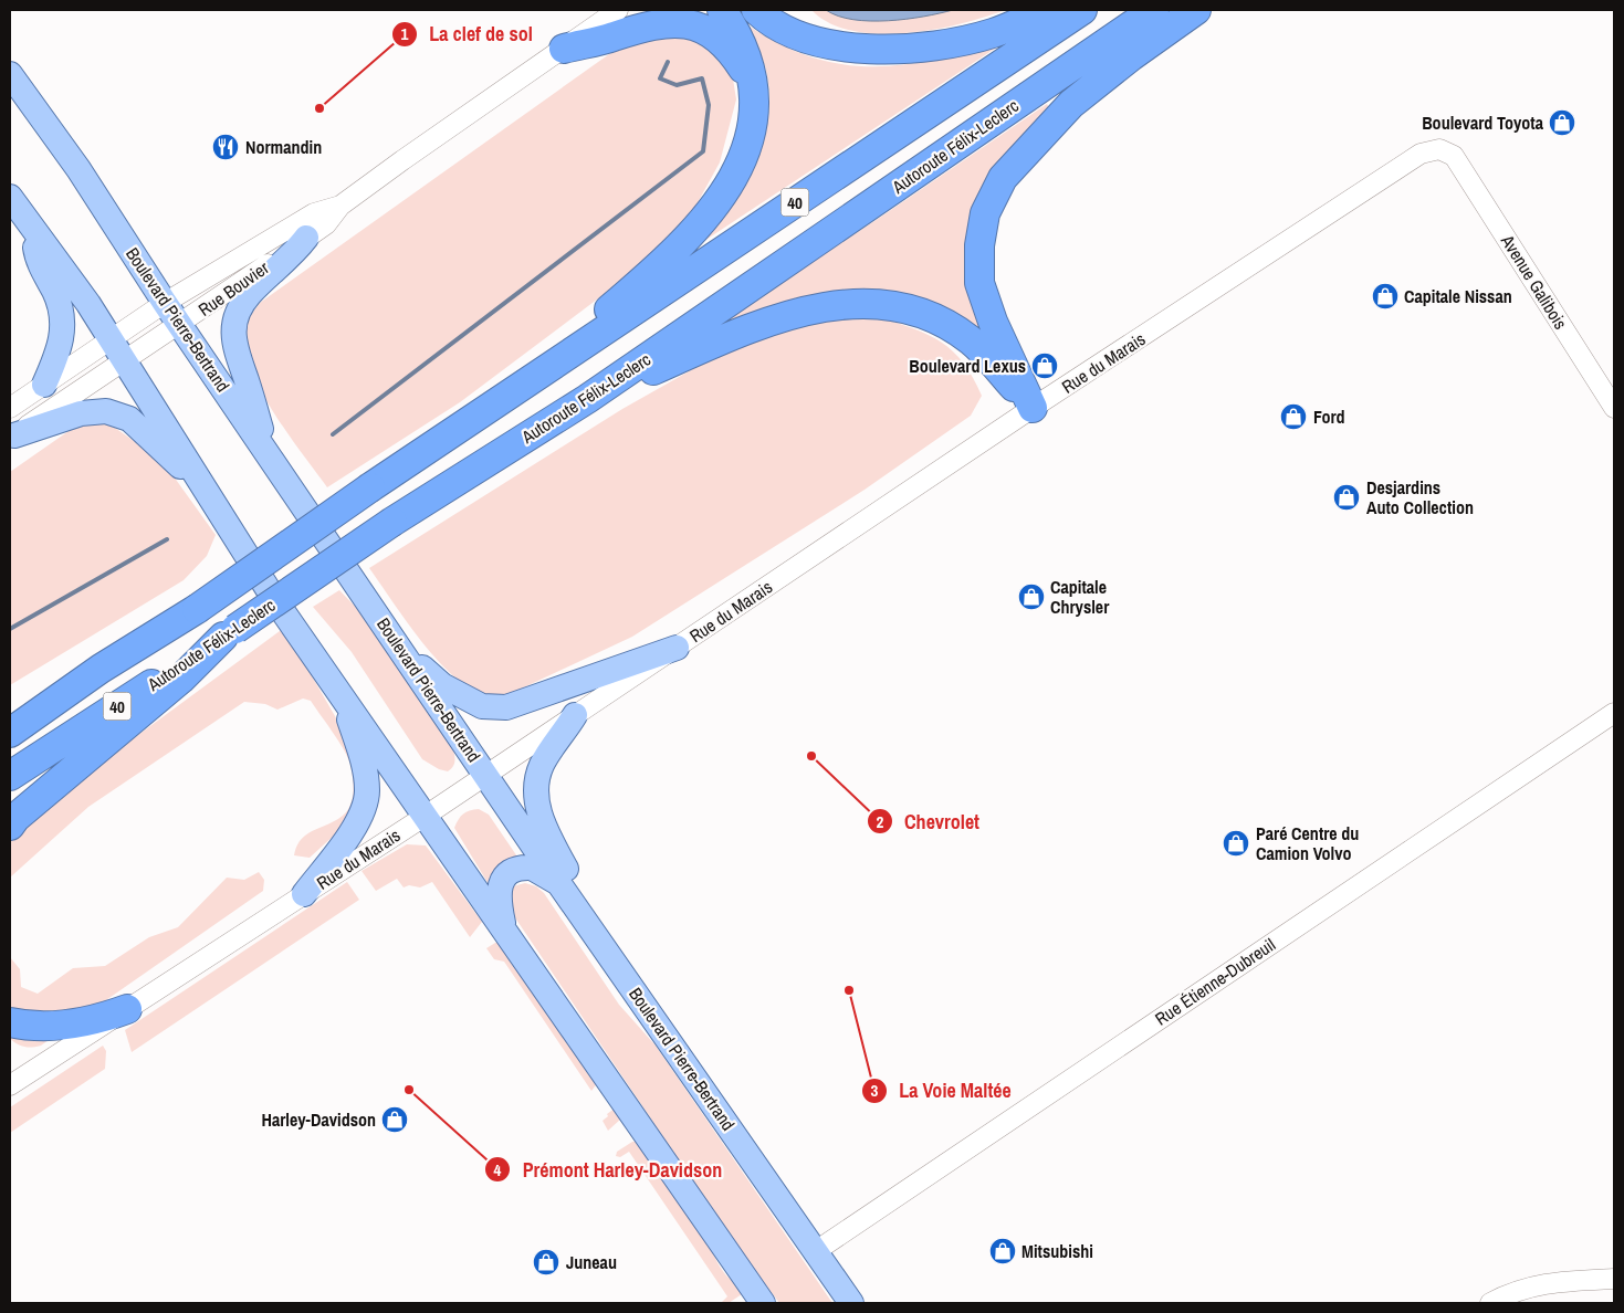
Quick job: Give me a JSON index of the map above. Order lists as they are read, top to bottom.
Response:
{
  "streets": {
    "highway": ["Autoroute Félix-Leclerc", "40"],
    "main road": ["Boulevard Pierre-Bertrand"],
    "street": [
      "Avenue Galibois",
      "Rue Bouvier",
      "Rue du Marais",
      "Rue Étienne-Dubreuil"
    ]
  },
  "crossings": [
    ["Avenue Galibois", "Rue du Marais"],
    ["Rue Bouvier", "Boulevard Pierre-Bertrand"],
    ["Boulevard Pierre-Bertrand", "Rue du Marais"],
    ["Boulevard Pierre-Bertrand", "Rue Étienne-Dubreuil"]
  ],
  "places": {
    "other": [
      "La clef de sol",
      "Chevrolet",
      "La Voie Maltée",
      "Prémont Harley-Davidson"
    ],
    "shop": [
      "Boulevard Toyota",
      "Capitale Nissan",
      "Boulevard Lexus",
      "Ford",
      "Desjardins Auto Collection",
      "Capitale Chrysler",
      "Paré Centre du Camion Volvo",
      "Harley-Davidson",
      "Mitsubishi",
      "Juneau"
    ],
    "restaurant": ["Normandin"]
  }
}
